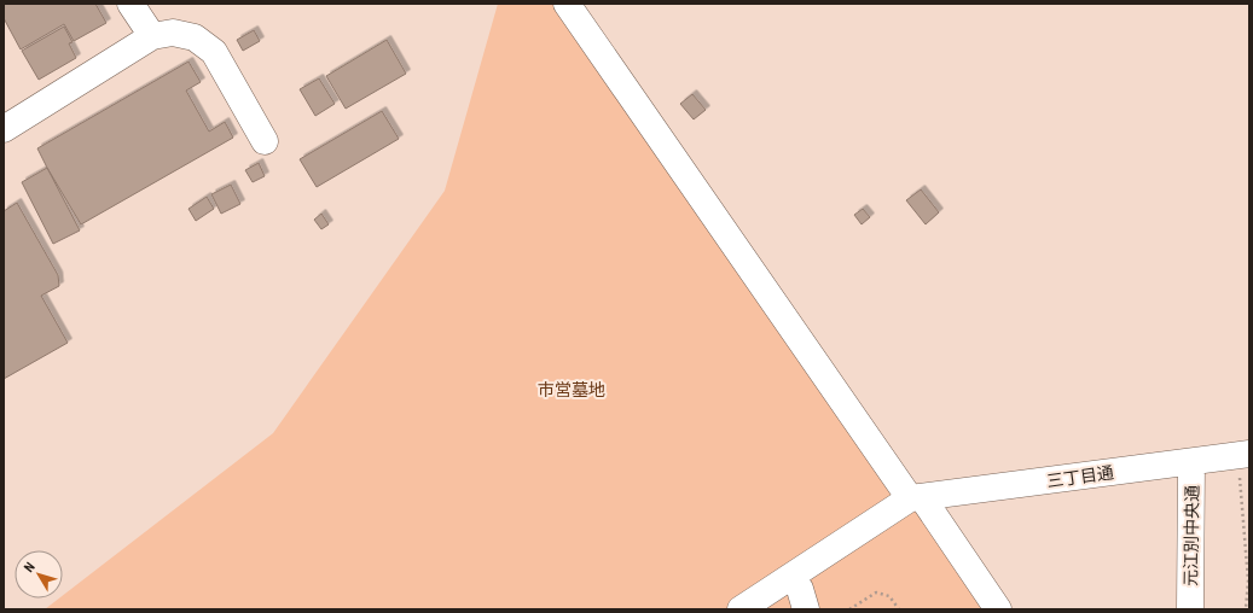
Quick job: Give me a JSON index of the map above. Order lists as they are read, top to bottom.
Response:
{
  "streets": {
    "street": ["三丁目通", "元江別中央通"]
  },
  "crossings": [
    ["三丁目通", "元江別中央通"]
  ],
  "parks": ["市営墓地"],
  "north": "top left"
}
